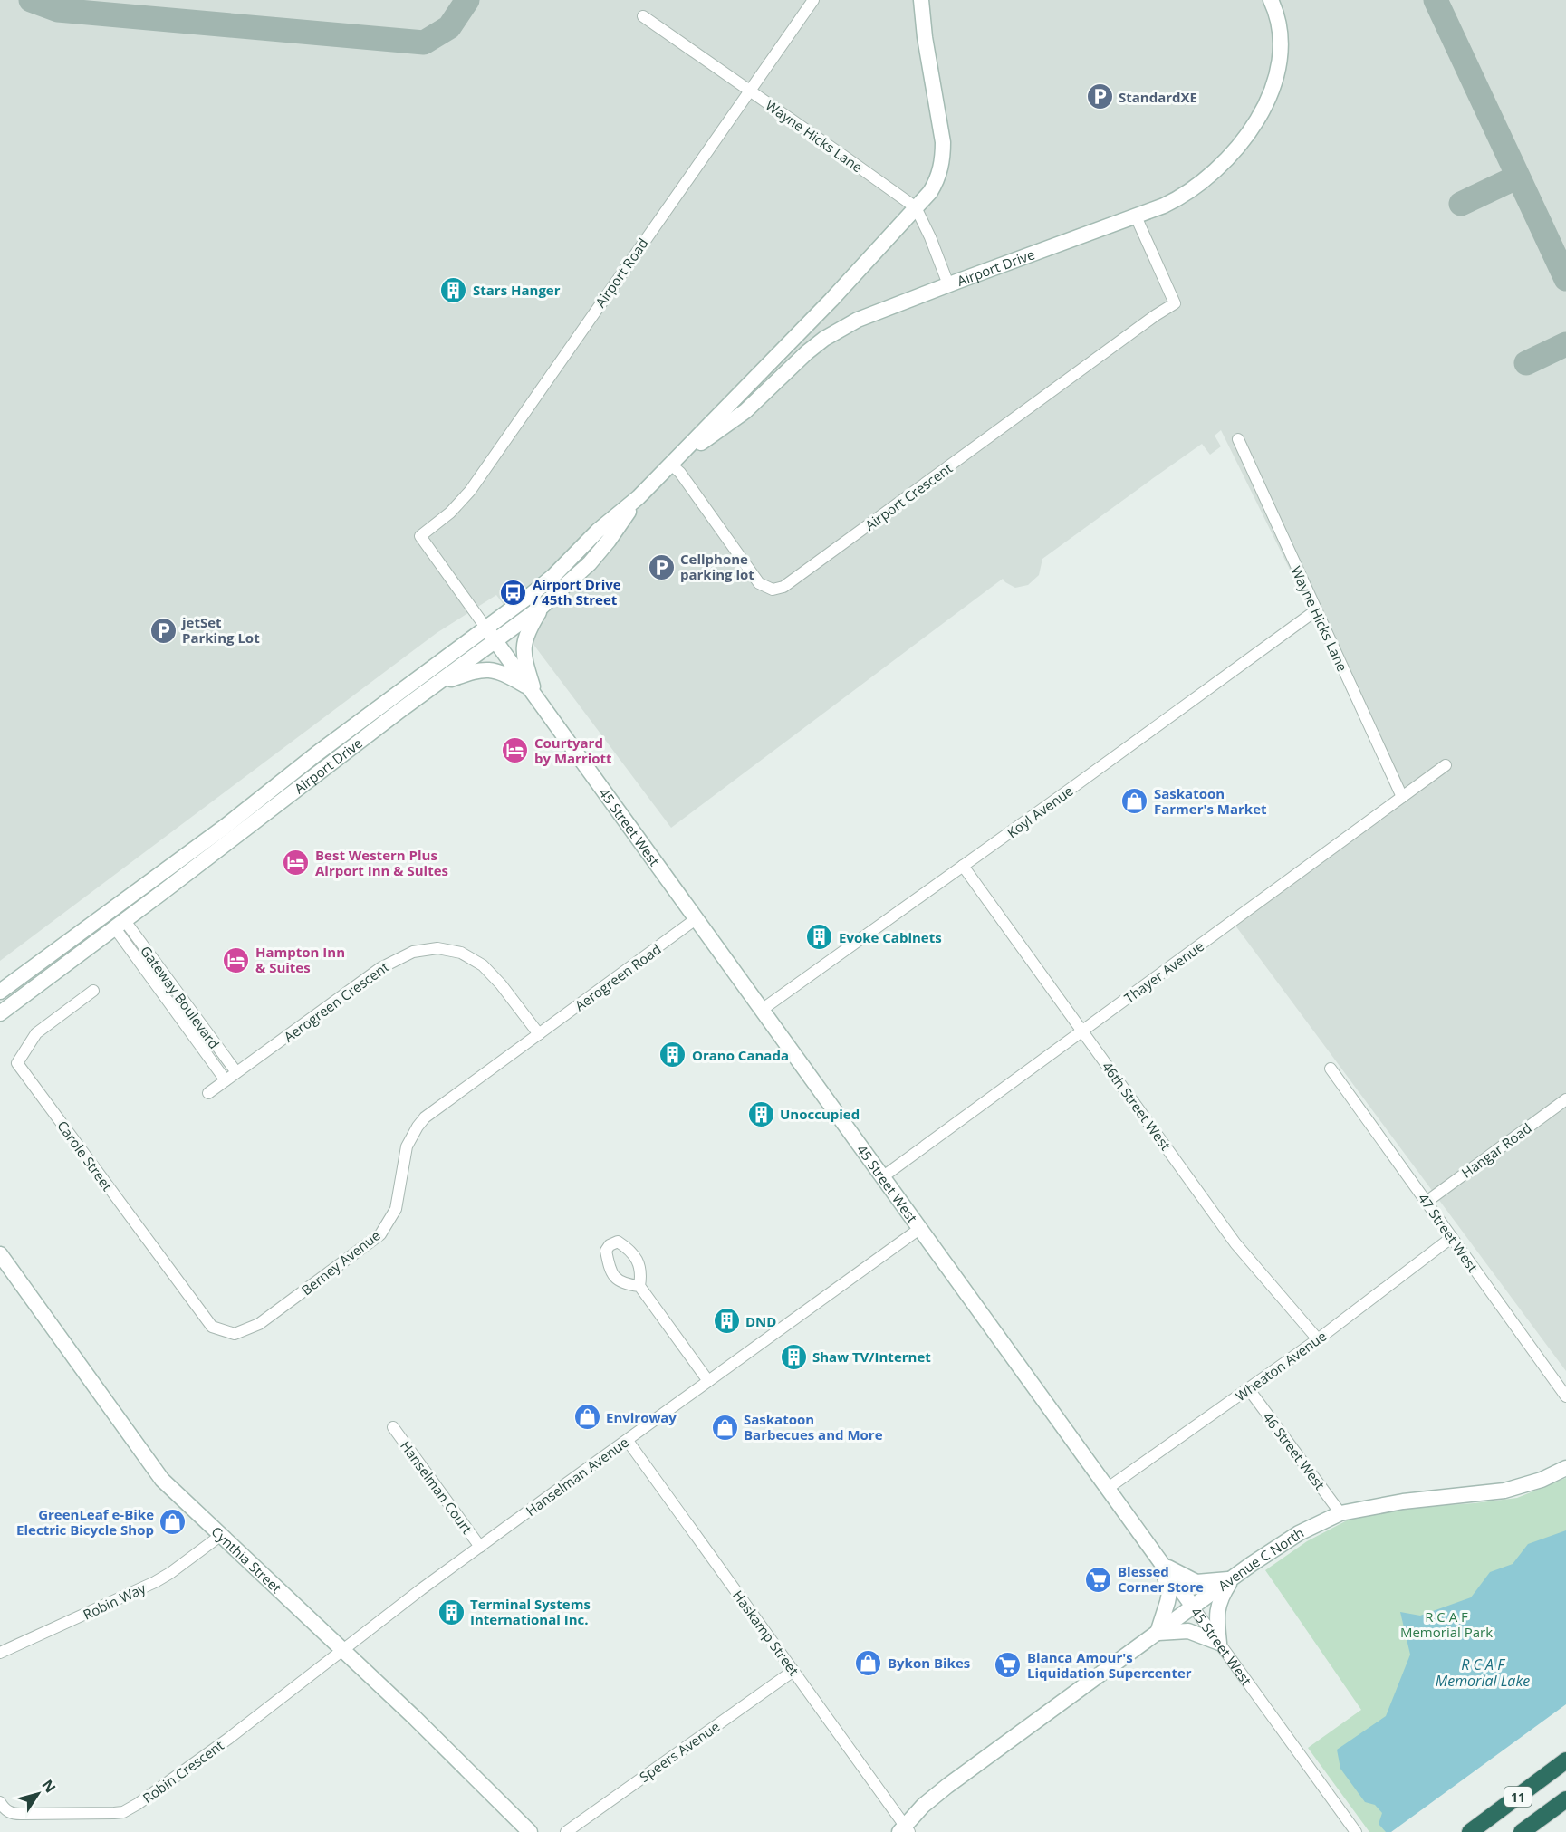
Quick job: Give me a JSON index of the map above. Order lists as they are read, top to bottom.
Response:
{
  "streets": {
    "highway": ["11"],
    "main road": [
      "Airport Drive",
      "45 Street West",
      "Cynthia Street",
      "Avenue C North"
    ],
    "street": [
      "Wayne Hicks Lane",
      "Airport Road",
      "Airport Crescent",
      "Koyl Avenue",
      "Thayer Avenue",
      "Aerogreen Road",
      "Gateway Boulevard",
      "Aerogreen Crescent",
      "46th Street West",
      "Hangar Road",
      "Carole Street",
      "47 Street West",
      "Berney Avenue",
      "Wheaton Avenue",
      "46 Street West",
      "Hanselman Avenue",
      "Hanselman Court",
      "Robin Way",
      "Haskamp Street",
      "Speers Avenue",
      "Robin Crescent"
    ]
  },
  "crossings": [
    ["Wayne Hicks Lane", "Airport Drive"],
    ["Wayne Hicks Lane", "Airport Road"],
    ["Wayne Hicks Lane", "Koyl Avenue"],
    ["Wayne Hicks Lane", "Thayer Avenue"],
    ["Airport Drive", "Airport Crescent"],
    ["Airport Drive", "45 Street West"],
    ["Airport Drive", "Gateway Boulevard"],
    ["Airport Road", "45 Street West"],
    ["Koyl Avenue", "45 Street West"],
    ["Koyl Avenue", "46th Street West"],
    ["45 Street West", "Thayer Avenue"],
    ["45 Street West", "Aerogreen Road"],
    ["45 Street West", "Wheaton Avenue"],
    ["45 Street West", "Hanselman Avenue"],
    ["45 Street West", "Avenue C North"],
    ["Thayer Avenue", "46th Street West"],
    ["Aerogreen Road", "Aerogreen Crescent"],
    ["Aerogreen Road", "Berney Avenue"],
    ["Gateway Boulevard", "Aerogreen Crescent"],
    ["Aerogreen Crescent", "Berney Avenue"],
    ["46th Street West", "Wheaton Avenue"],
    ["Hangar Road", "47 Street West"],
    ["Carole Street", "Berney Avenue"],
    ["47 Street West", "Wheaton Avenue"],
    ["Wheaton Avenue", "46 Street West"],
    ["46 Street West", "Avenue C North"],
    ["Hanselman Avenue", "Hanselman Court"],
    ["Hanselman Avenue", "Cynthia Street"],
    ["Hanselman Avenue", "Haskamp Street"],
    ["Hanselman Avenue", "Robin Crescent"],
    ["Cynthia Street", "Robin Way"],
    ["Cynthia Street", "Robin Crescent"],
    ["Avenue C North", "Haskamp Street"],
    ["Haskamp Street", "Speers Avenue"]
  ],
  "water": ["R C A F Memorial Lake"],
  "parks": ["R C A F Memorial Park"],
  "places": {
    "parking": ["StandardXE", "Cellphone parking lot", "jetSet Parking Lot"],
    "building": [
      "Stars Hanger",
      "Evoke Cabinets",
      "Orano Canada",
      "Unoccupied",
      "DND",
      "Shaw TV/Internet",
      "Terminal Systems International Inc."
    ],
    "bus stop": ["Airport Drive / 45th Street"],
    "hotel": ["Courtyard by Marriott", "Best Western Plus Airport Inn & Suites", "Hampton Inn & Suites"],
    "shop": [
      "Saskatoon Farmer's Market",
      "Enviroway",
      "Saskatoon Barbecues and More",
      "GreenLeaf e-Bike Electric Bicycle Shop",
      "Bykon Bikes"
    ],
    "supermarket": ["Blessed Corner Store", "Bianca Amour's Liquidation Supercenter"]
  },
  "north": "top right"
}
